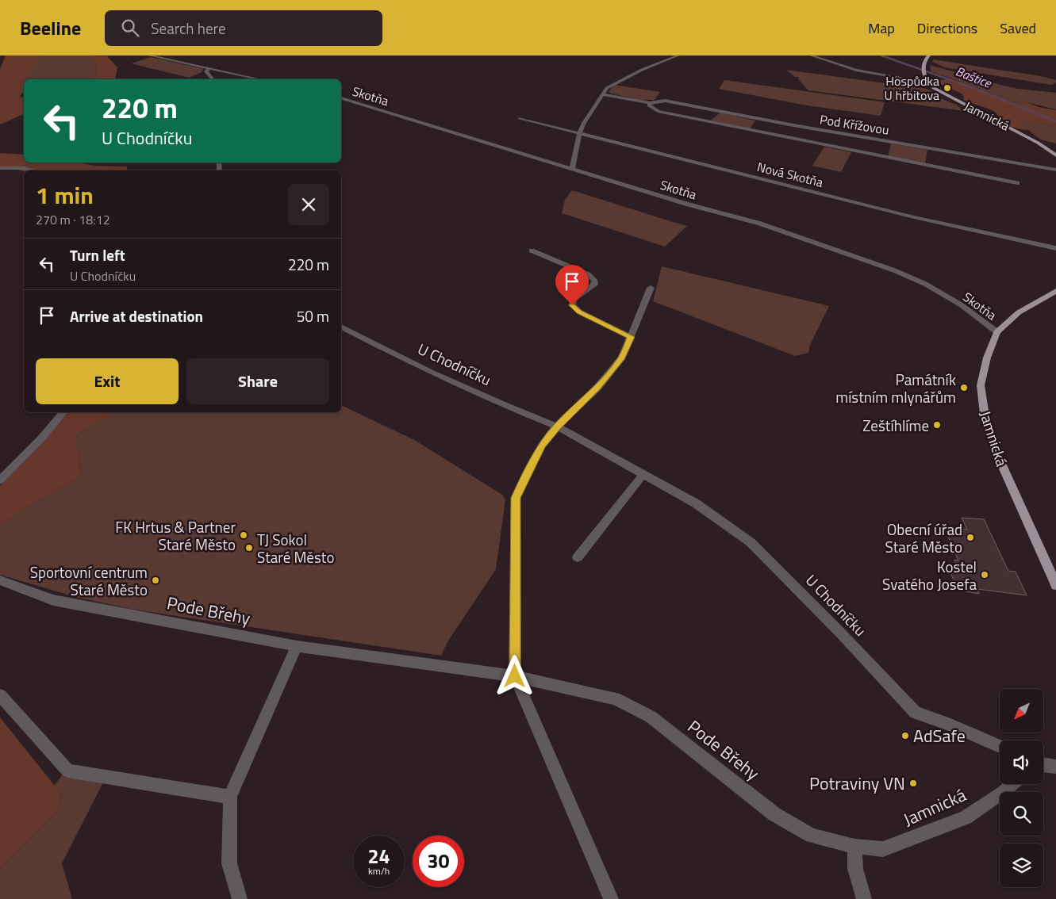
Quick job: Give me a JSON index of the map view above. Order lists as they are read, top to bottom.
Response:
{
  "streets": {
    "main road": ["Jamnická"],
    "street": [
      "Skotňa",
      "Pod Křížovou",
      "Nová Skotňa",
      "U Chodníčku",
      "Pode Břehy"
    ]
  },
  "crossings": [
    ["Skotňa", "Jamnická"],
    ["Jamnická", "Pode Břehy"]
  ],
  "water": ["Baštice"],
  "places": [
    "Hospůdka U hřbitova",
    "Památník místním mlynářům",
    "Zeštíhlíme",
    "FK Hrtus & Partner Staré Město",
    "Obecní úřad Staré Město",
    "TJ Sokol Staré Město",
    "Kostel Svatého Josefa",
    "Sportovní centrum Staré Město",
    "AdSafe",
    "Potraviny VN"
  ],
  "north": "bottom left",
  "page": {
    "header": "Beeline",
    "search": "Search here",
    "nav": ["Map", "Directions", "Saved"],
    "turn": ["220 m", "U Chodníčku"],
    "heading": ["1 min", "270 m · 18:12"],
    "list": [
      {
        "name": "Turn left",
        "note": "U Chodníčku",
        "value": "220 m"
      },
      {
        "name": "Arrive at destination",
        "value": "50 m"
      }
    ],
    "buttons": ["Exit", "Share"],
    "speed": "24 km/h",
    "limit": "30"
  }
}
